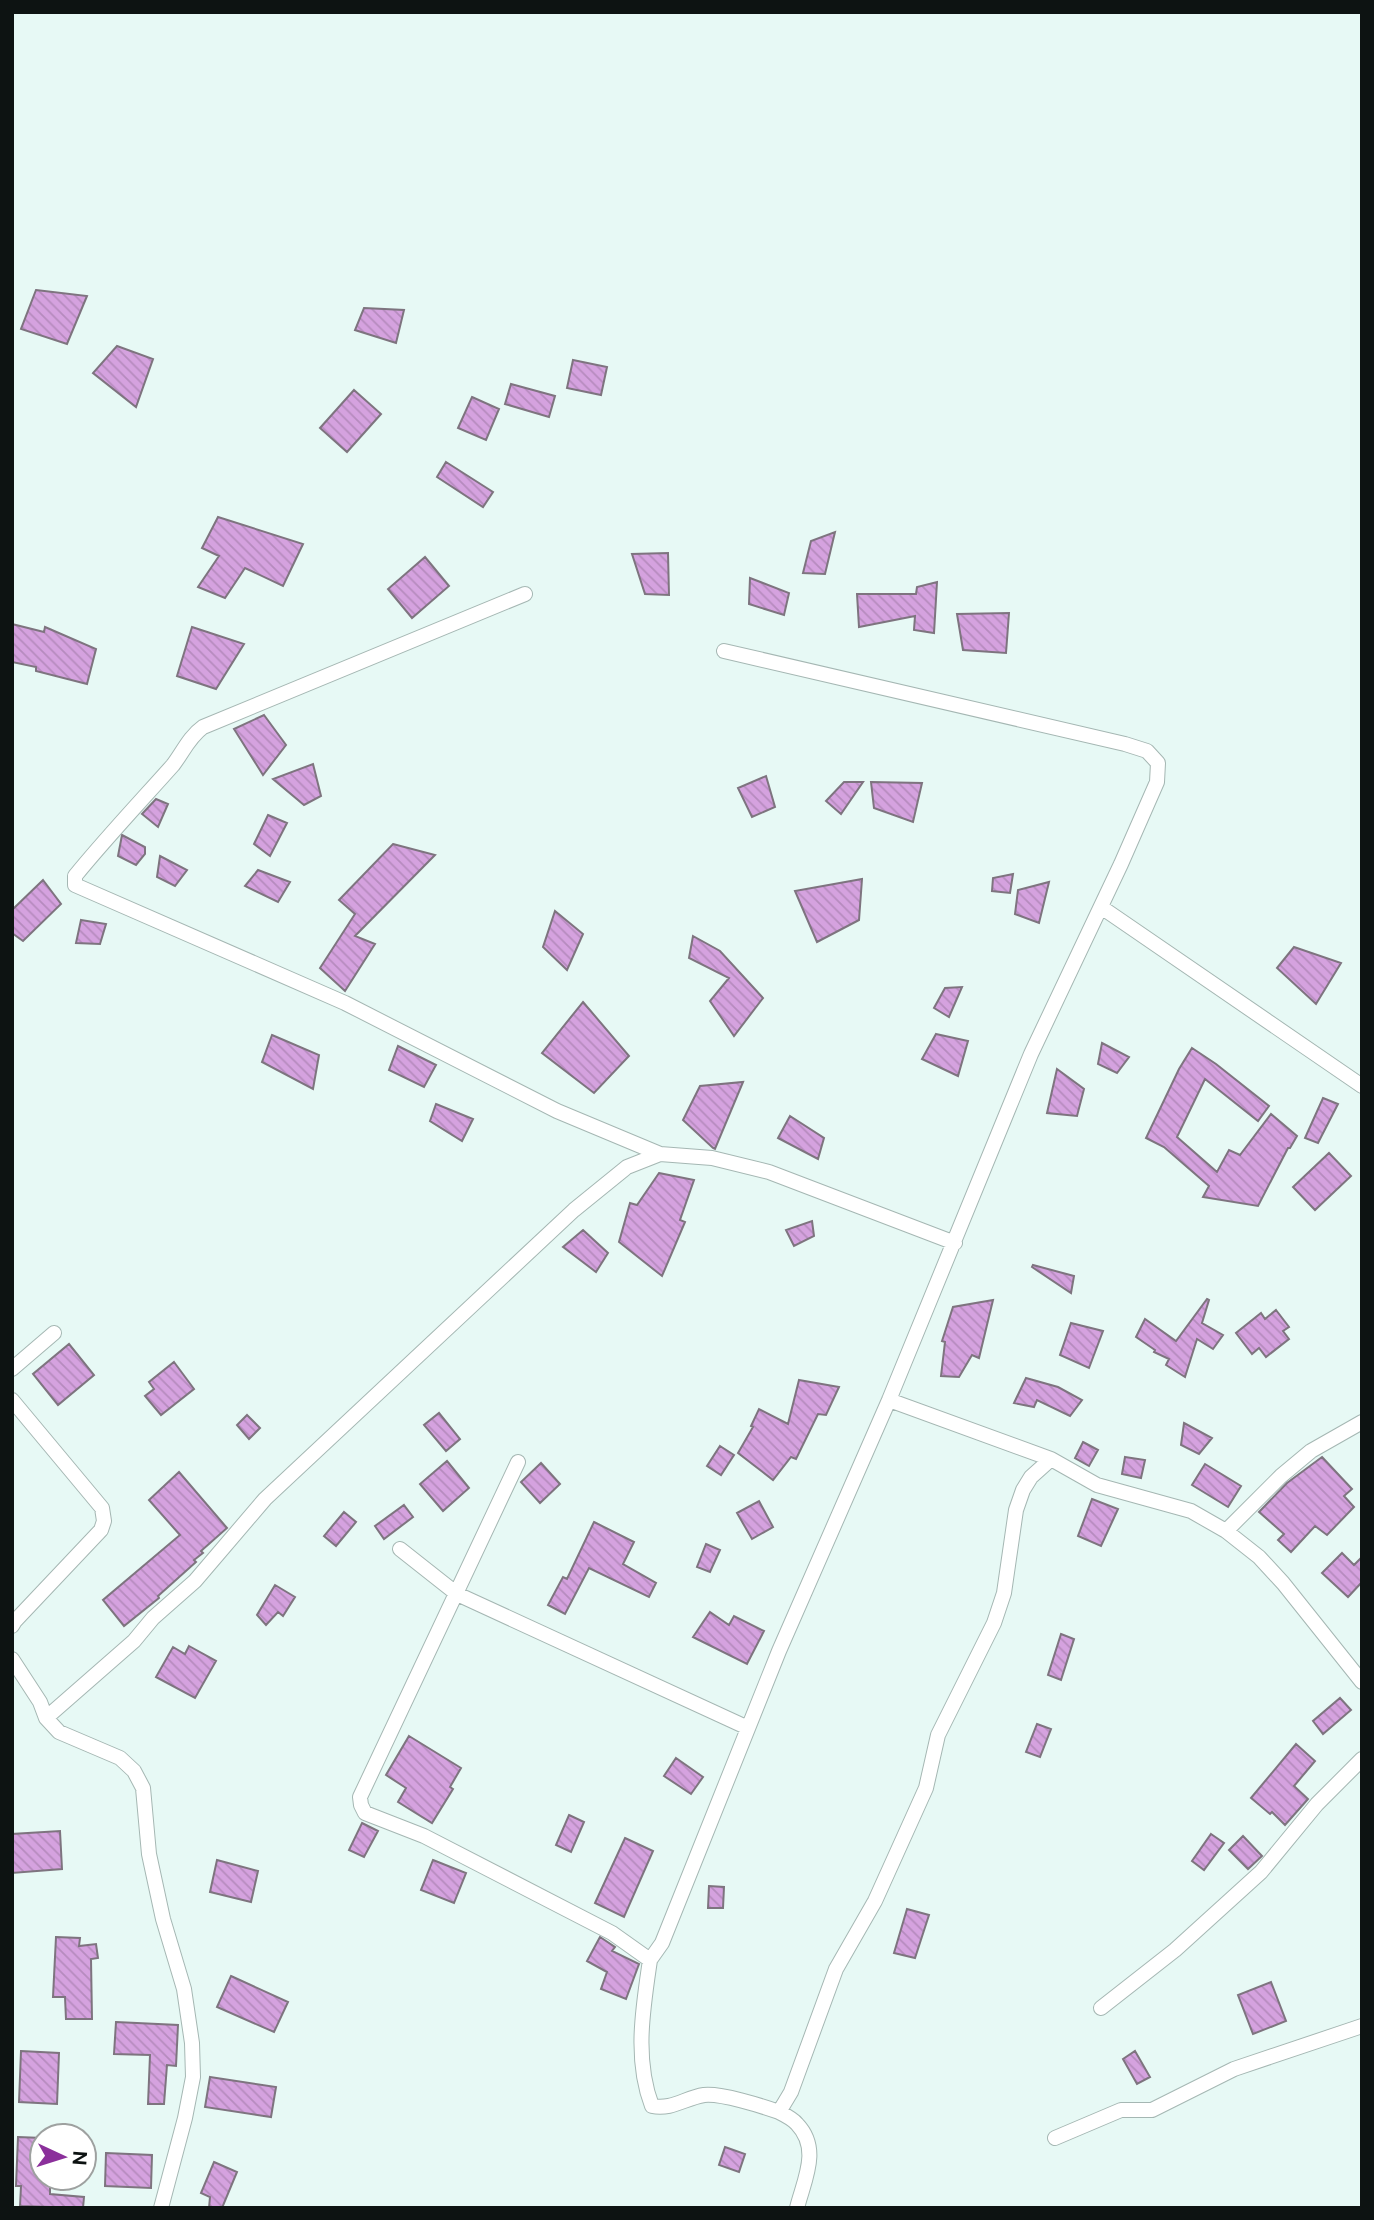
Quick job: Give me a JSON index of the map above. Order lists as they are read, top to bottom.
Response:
{
  "north": "right"
}
